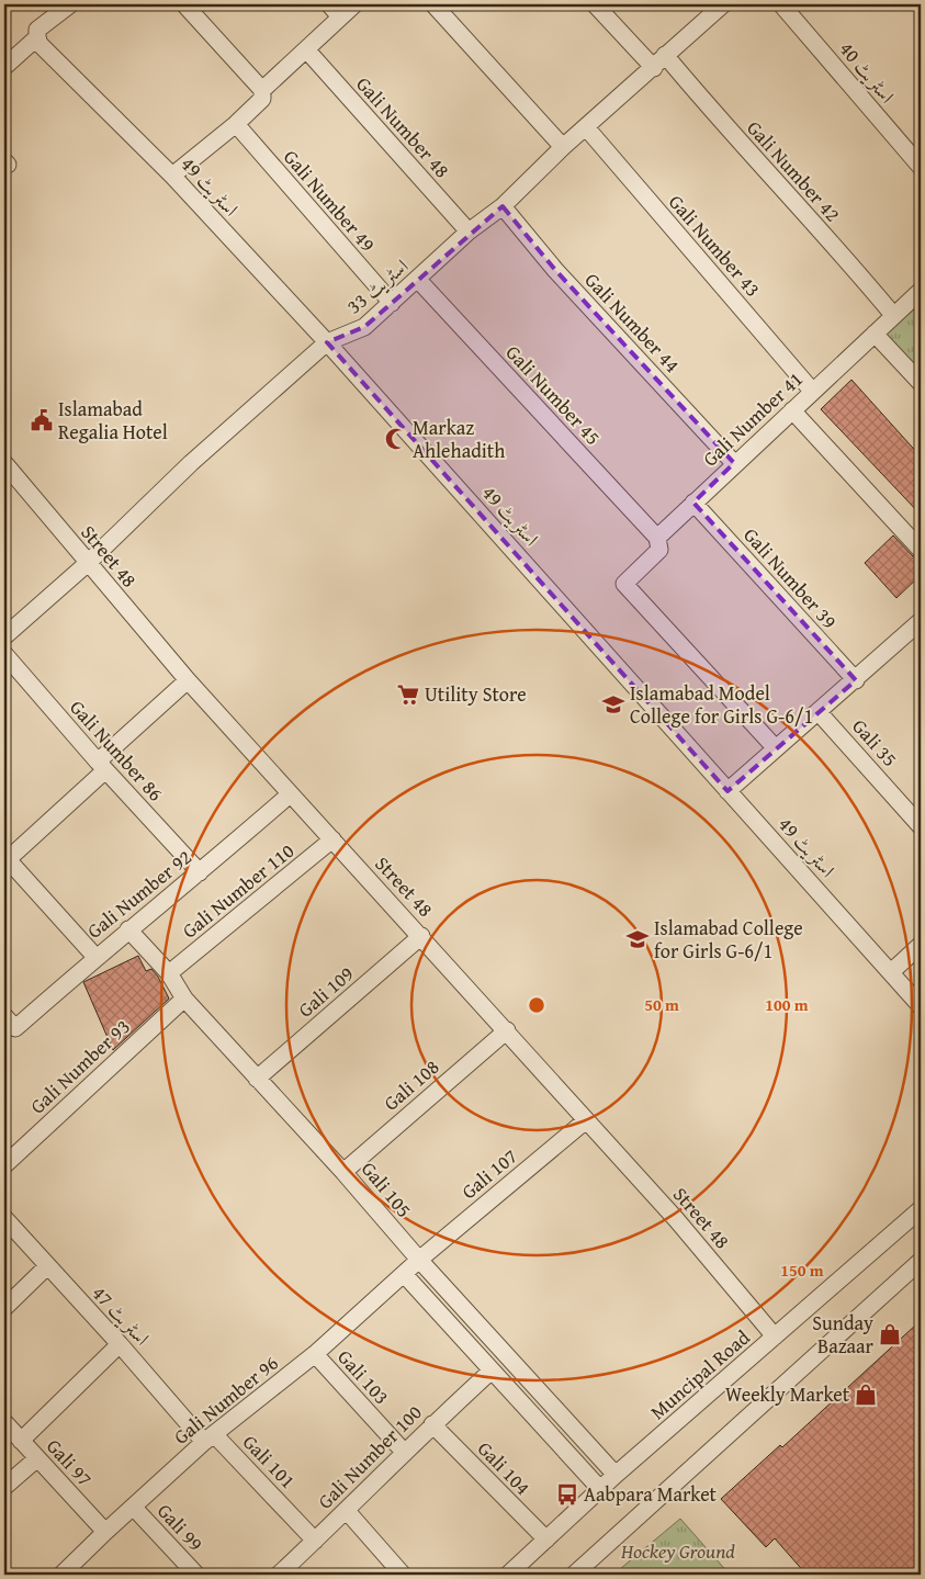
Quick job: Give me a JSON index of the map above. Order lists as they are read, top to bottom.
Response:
{
  "streets": {
    "street": [
      "اسٹریٹ 40",
      "Gali Number 48",
      "Gali Number 42",
      "اسٹریٹ 49",
      "Gali Number 49",
      "Gali Number 43",
      "اسٹریٹ 33",
      "Gali Number 44",
      "Gali Number 45",
      "Gali Number 41",
      "Street 48",
      "Gali Number 39",
      "Gali 35",
      "Gali Number 86",
      "Gali Number 110",
      "Gali Number 92",
      "Gali 109",
      "Gali Number 93",
      "Gali 108",
      "Gali 107",
      "Gali 105",
      "اسٹریٹ 47",
      "Muncipal Road",
      "Gali 103",
      "Gali Number 96",
      "Gali Number 100",
      "Gali 101",
      "Gali 97",
      "Gali 104",
      "Gali 99"
    ]
  },
  "crossings": [
    ["Gali Number 48", "اسٹریٹ 33"],
    ["Gali Number 42", "اسٹریٹ 33"],
    ["Gali Number 42", "Gali Number 41"],
    ["اسٹریٹ 49", "اسٹریٹ 33"],
    ["Gali Number 49", "اسٹریٹ 33"],
    ["Gali Number 43", "اسٹریٹ 33"],
    ["Gali Number 43", "Gali Number 41"],
    ["اسٹریٹ 33", "Gali Number 44"],
    ["اسٹریٹ 33", "Gali Number 45"],
    ["اسٹریٹ 33", "Street 48"],
    ["Gali Number 44", "Gali Number 41"],
    ["Gali Number 45", "Gali Number 41"],
    ["Gali Number 41", "Gali Number 39"],
    ["Street 48", "Gali Number 110"],
    ["Street 48", "Gali Number 92"],
    ["Street 48", "Gali 109"],
    ["Street 48", "Gali 108"],
    ["Street 48", "Gali 107"],
    ["Street 48", "Muncipal Road"],
    ["Gali Number 86", "Gali Number 92"],
    ["Gali Number 110", "Gali 105"],
    ["Gali Number 92", "Gali 105"],
    ["Gali 109", "Gali 105"],
    ["Gali Number 93", "Gali 105"],
    ["Gali 108", "Gali 105"],
    ["Gali 107", "Gali 105"],
    ["Gali 107", "Gali Number 96"],
    ["Gali 105", "Muncipal Road"],
    ["Gali 105", "Gali Number 96"],
    ["اسٹریٹ 47", "Gali Number 96"],
    ["اسٹریٹ 47", "Gali 101"],
    ["Muncipal Road", "Gali 104"],
    ["Gali 103", "Gali Number 96"],
    ["Gali 103", "Gali Number 100"],
    ["Gali Number 96", "Gali 101"],
    ["Gali Number 96", "Gali 97"],
    ["Gali Number 96", "Gali 99"],
    ["Gali Number 100", "Gali 101"],
    ["Gali Number 100", "Gali 104"]
  ],
  "parks": ["Hockey Ground"],
  "places": {
    "public building": ["Islamabad Regalia Hotel"],
    "mosque": ["Markaz Ahlehadith"],
    "supermarket": ["Utility Store"],
    "school or university": ["Islamabad Model College for Girls G-6/1", "Islamabad College for Girls G-6/1"],
    "shop": ["Sunday Bazaar", "Weekly Market"],
    "bus stop": ["Aabpara Market"]
  },
  "rings": ["50 m", "100 m", "150 m"]
}
